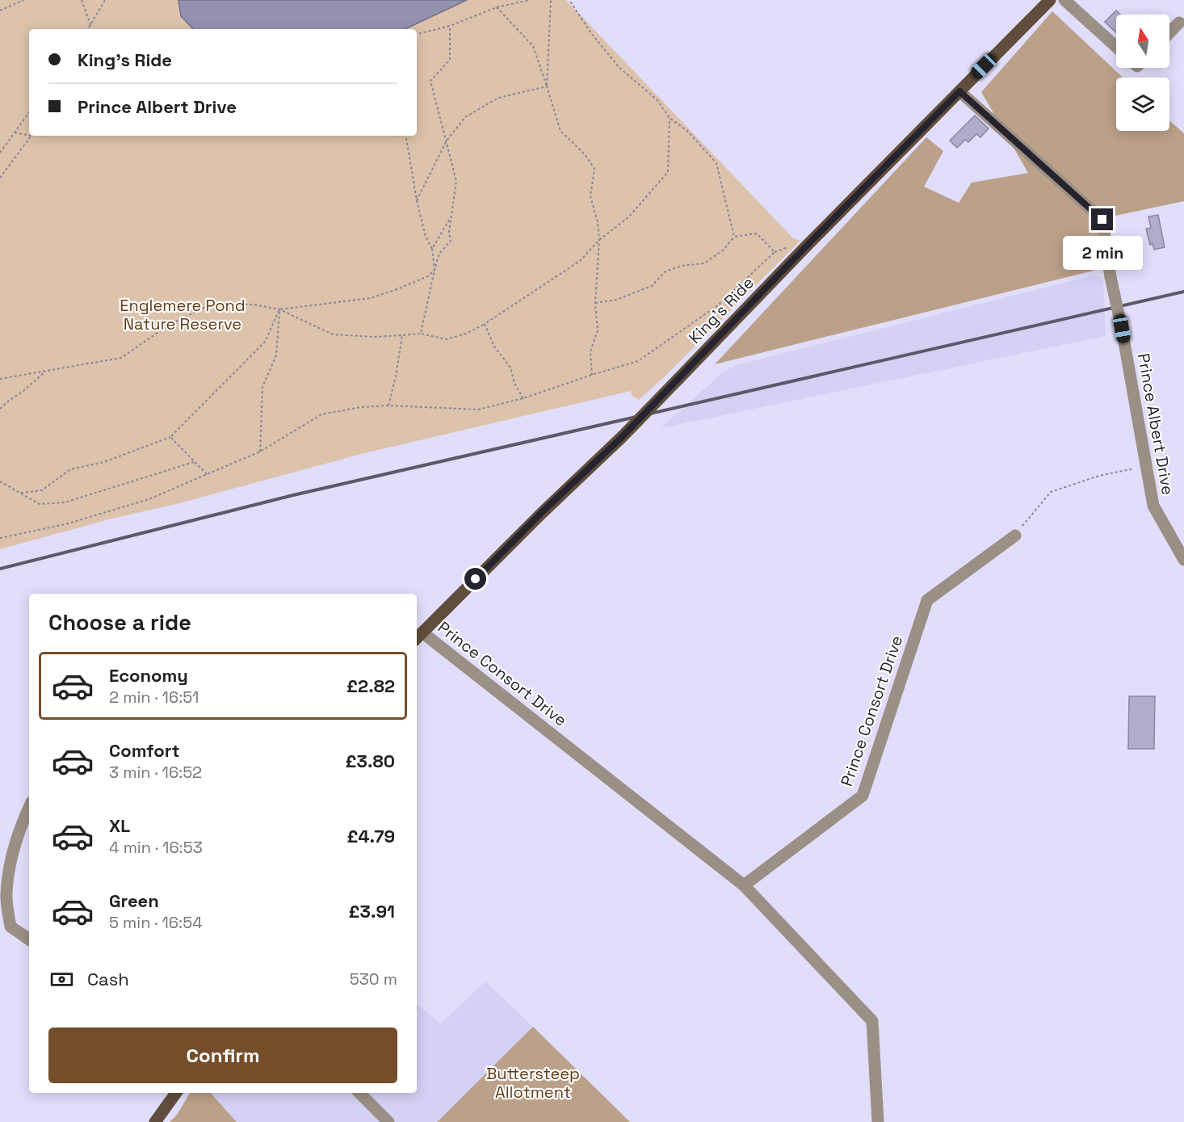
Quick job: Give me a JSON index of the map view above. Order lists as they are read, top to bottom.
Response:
{
  "streets": {
    "main road": ["King's Ride"],
    "street": ["Prince Albert Drive", "Prince Consort Drive"]
  },
  "crossings": [
    ["King's Ride", "Prince Albert Drive"],
    ["King's Ride", "Prince Consort Drive"]
  ],
  "parks": ["Englemere Pond Nature Reserve", "Buttersteep Allotment"],
  "north": "top",
  "page": {
    "banner": ["King's Ride", "Prince Albert Drive"],
    "bubble": "2 min",
    "heading": "Choose a ride",
    "list": [
      {
        "name": "Economy",
        "note": "2 min · 16:51",
        "value": "£2.82"
      },
      {
        "name": "Comfort",
        "note": "3 min · 16:52",
        "value": "£3.80"
      },
      {
        "name": "XL",
        "note": "4 min · 16:53",
        "value": "£4.79"
      },
      {
        "name": "Green",
        "note": "5 min · 16:54",
        "value": "£3.91"
      }
    ],
    "pay": ["Cash", "530 m"],
    "buttons": "Confirm"
  }
}
